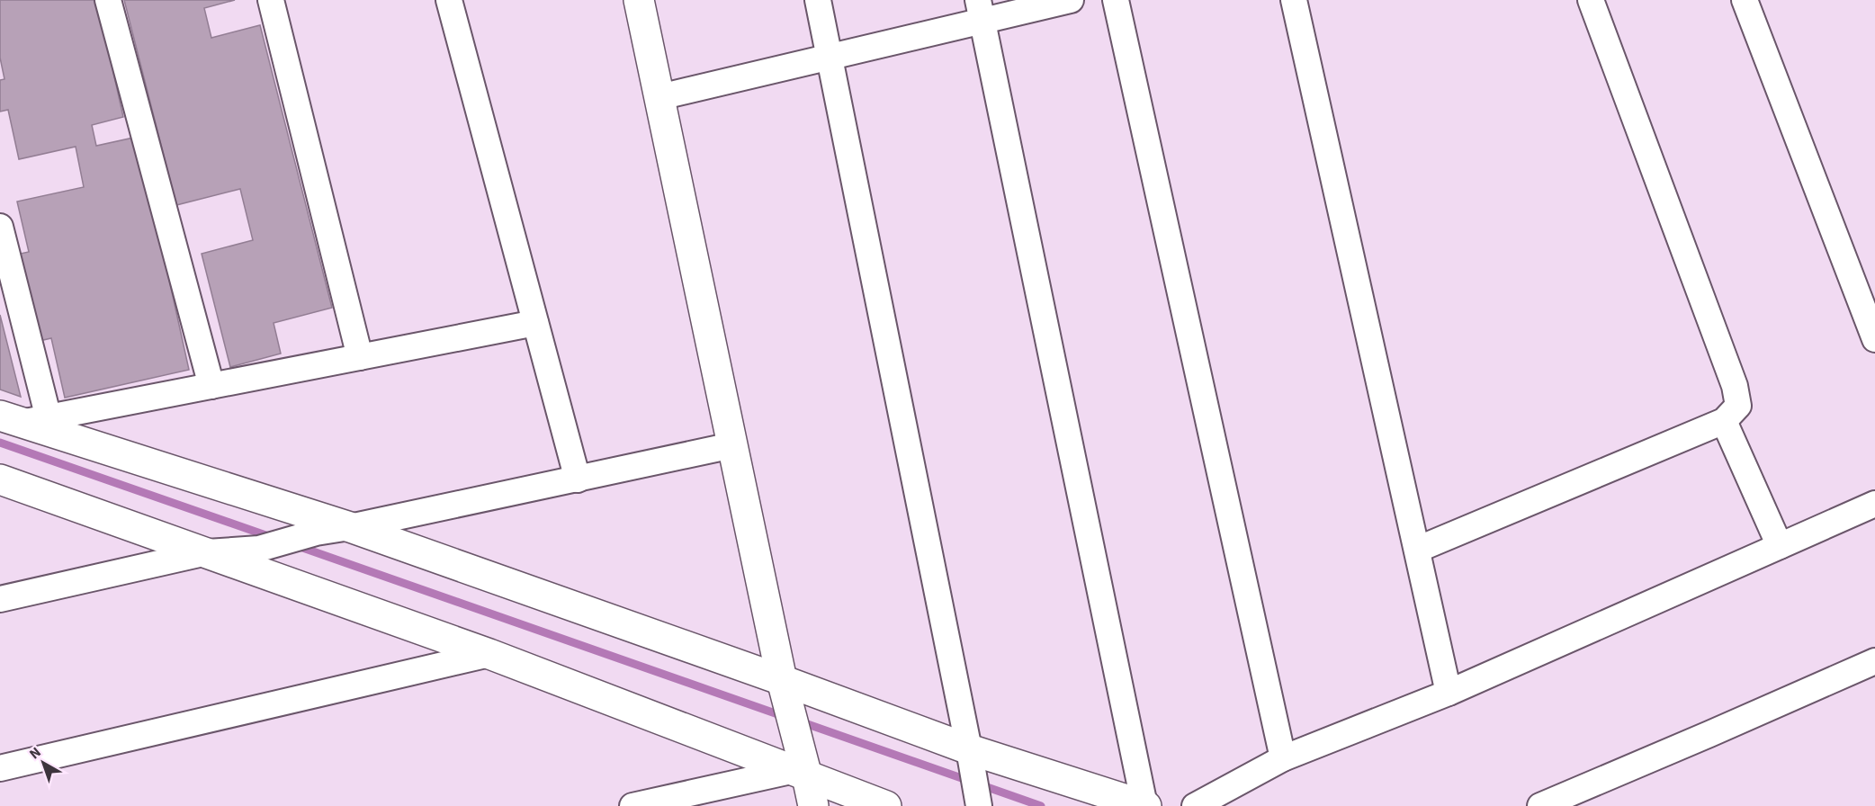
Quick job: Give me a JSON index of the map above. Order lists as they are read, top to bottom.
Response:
{
  "north": "top left"
}
